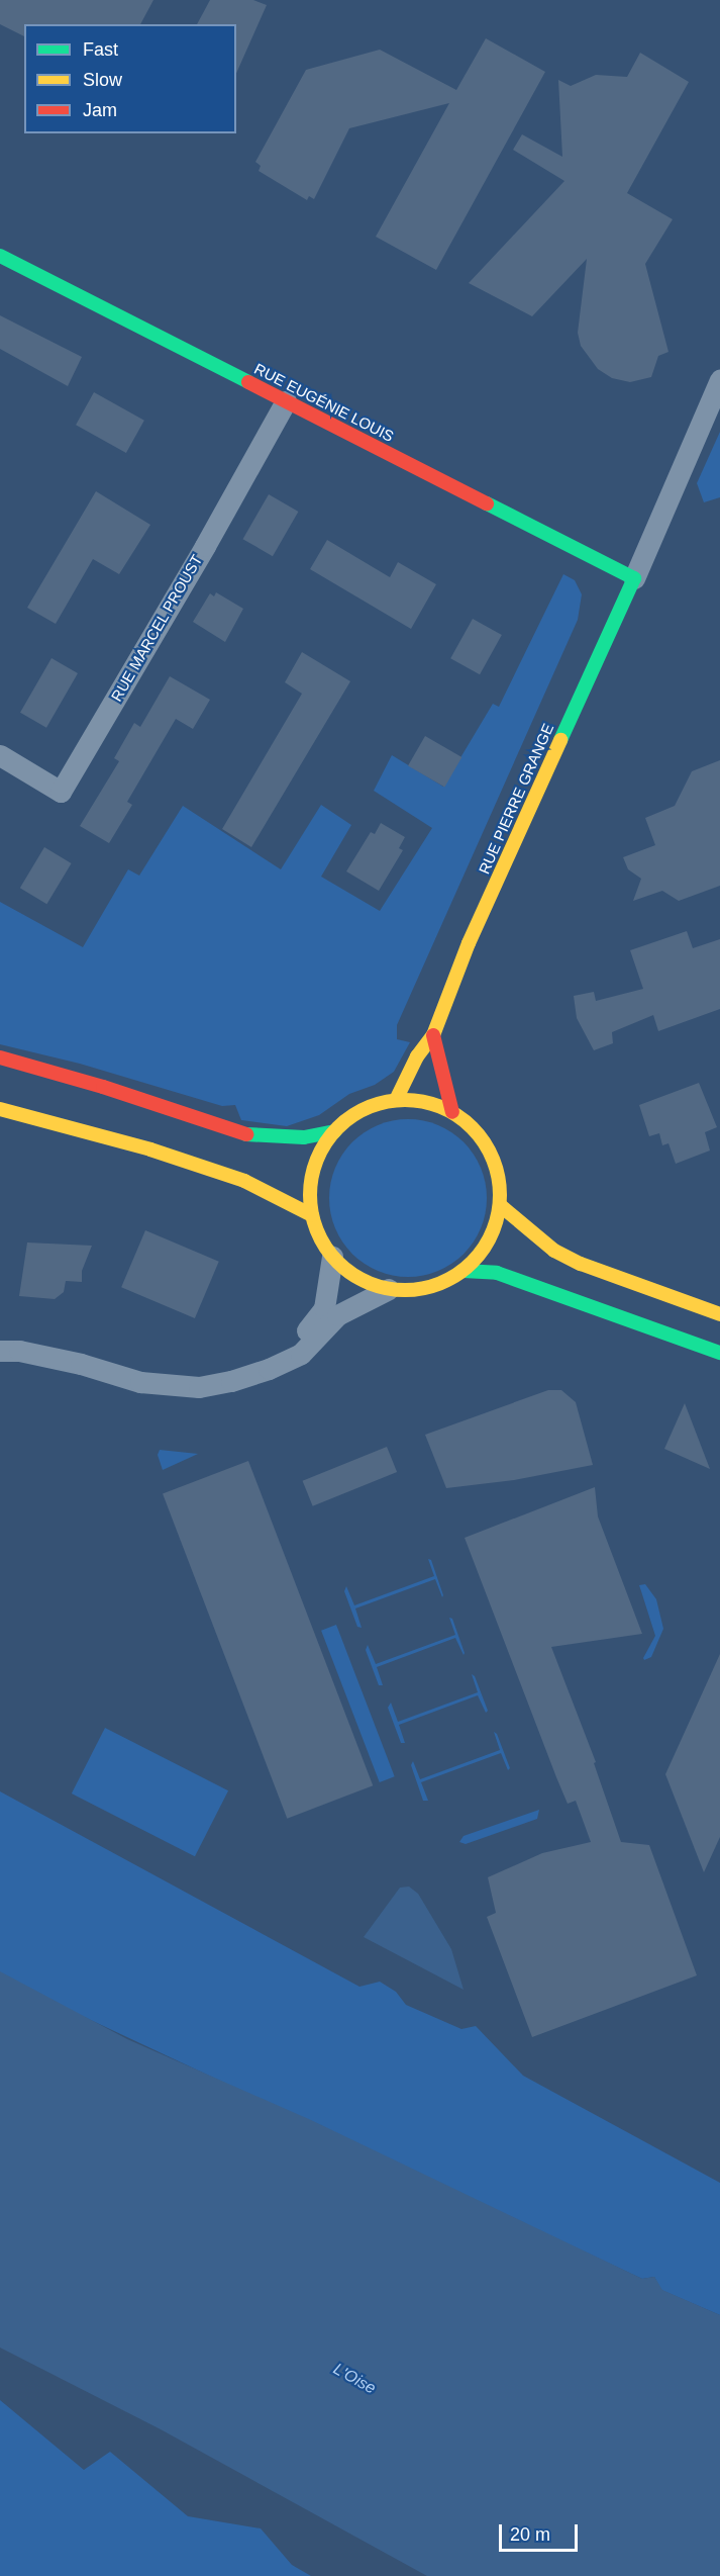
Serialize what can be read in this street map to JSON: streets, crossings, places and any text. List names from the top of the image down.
{
  "streets": {
    "main road": ["RUE EUGÉNIE LOUIS", "RUE PIERRE GRANGE"],
    "street": ["RUE MARCEL PROUST"]
  },
  "crossings": [
    ["RUE EUGÉNIE LOUIS", "RUE MARCEL PROUST"],
    ["RUE EUGÉNIE LOUIS", "RUE PIERRE GRANGE"]
  ],
  "water": ["L'Oise"],
  "legend": ["Fast", "Slow", "Jam"],
  "scale_bar": "20 m"
}
